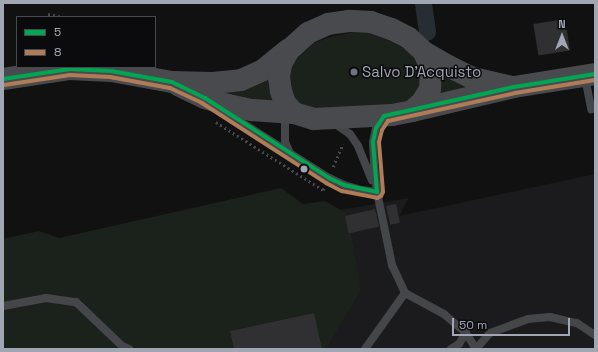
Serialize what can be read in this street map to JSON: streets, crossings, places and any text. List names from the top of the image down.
{
  "places": ["Salvo D'Acquisto"],
  "lines": ["transit line 5", "transit line 8"],
  "legend": ["5", "8"],
  "scale_bar": "50 m",
  "north": "top"
}
